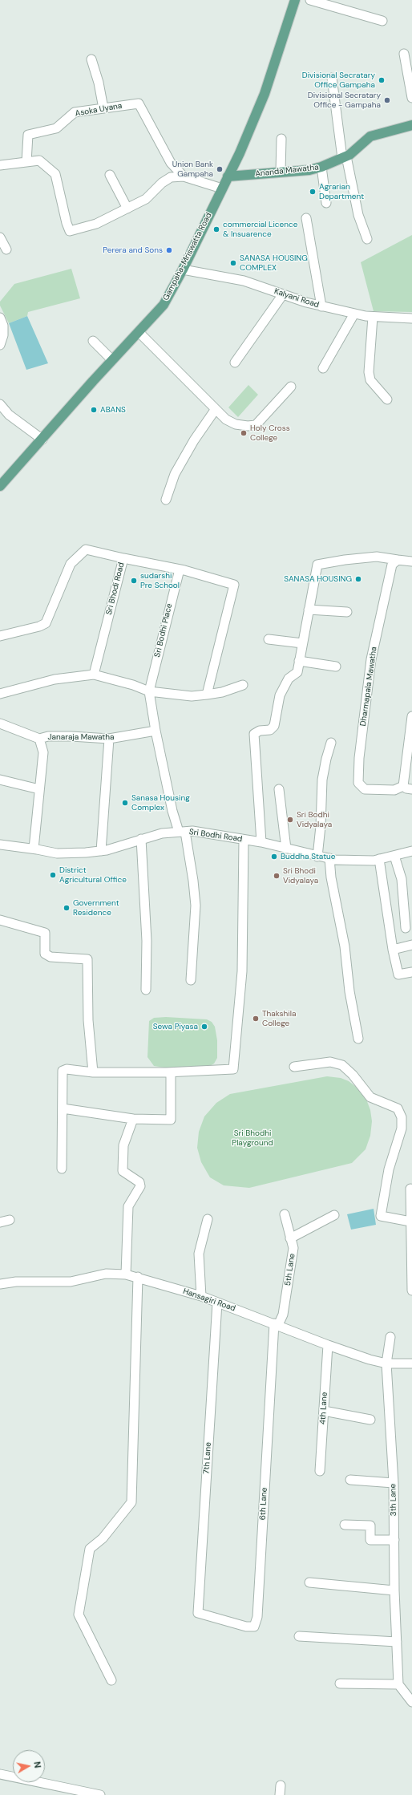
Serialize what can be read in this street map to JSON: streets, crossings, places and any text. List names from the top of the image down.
{
  "streets": {
    "main road": ["Ananda Mawatha", "Gampaha-Mriswatta Road"],
    "street": [
      "Asoka Uyana",
      "Kalyani Road",
      "Sri Bhodi Road",
      "Sri Bodhi Place",
      "Dharmapala Mawatha",
      "Janaraja Mawatha",
      "Sri Bodhi Road",
      "5th Lane",
      "Hansagiri Road",
      "4th Lane",
      "7th Lane",
      "3th Lane",
      "6th Lane"
    ]
  },
  "crossings": [
    ["Ananda Mawatha", "Gampaha-Mriswatta Road"],
    ["Gampaha-Mriswatta Road", "Kalyani Road"],
    ["5th Lane", "Hansagiri Road"],
    ["5th Lane", "6th Lane"],
    ["Hansagiri Road", "4th Lane"],
    ["Hansagiri Road", "7th Lane"],
    ["Hansagiri Road", "3th Lane"],
    ["Hansagiri Road", "6th Lane"],
    ["7th Lane", "6th Lane"]
  ],
  "parks": ["Sri Bhodhi Playground"],
  "places": [
    "Divisional Secratary Office Gampaha",
    "Divisional Secratary Office - Gampaha",
    "Union Bank Gampaha",
    "Agrarian Department",
    "commercial Licence & Insuarence",
    "Perera and Sons",
    "SANASA HOUSING COMPLEX",
    "ABANS",
    "Holy Cross College",
    "SANASA HOUSING",
    "sudarshi Pre School",
    "Sanasa Housing Complex",
    "Sri Bodhi Vidyalaya",
    "Buddha Statue",
    "District Agricultural Office",
    "Sri Bhodi Vidyalaya",
    "Government Residence",
    "Thakshila College",
    "Sewa Piyasa"
  ],
  "north": "right"
}
